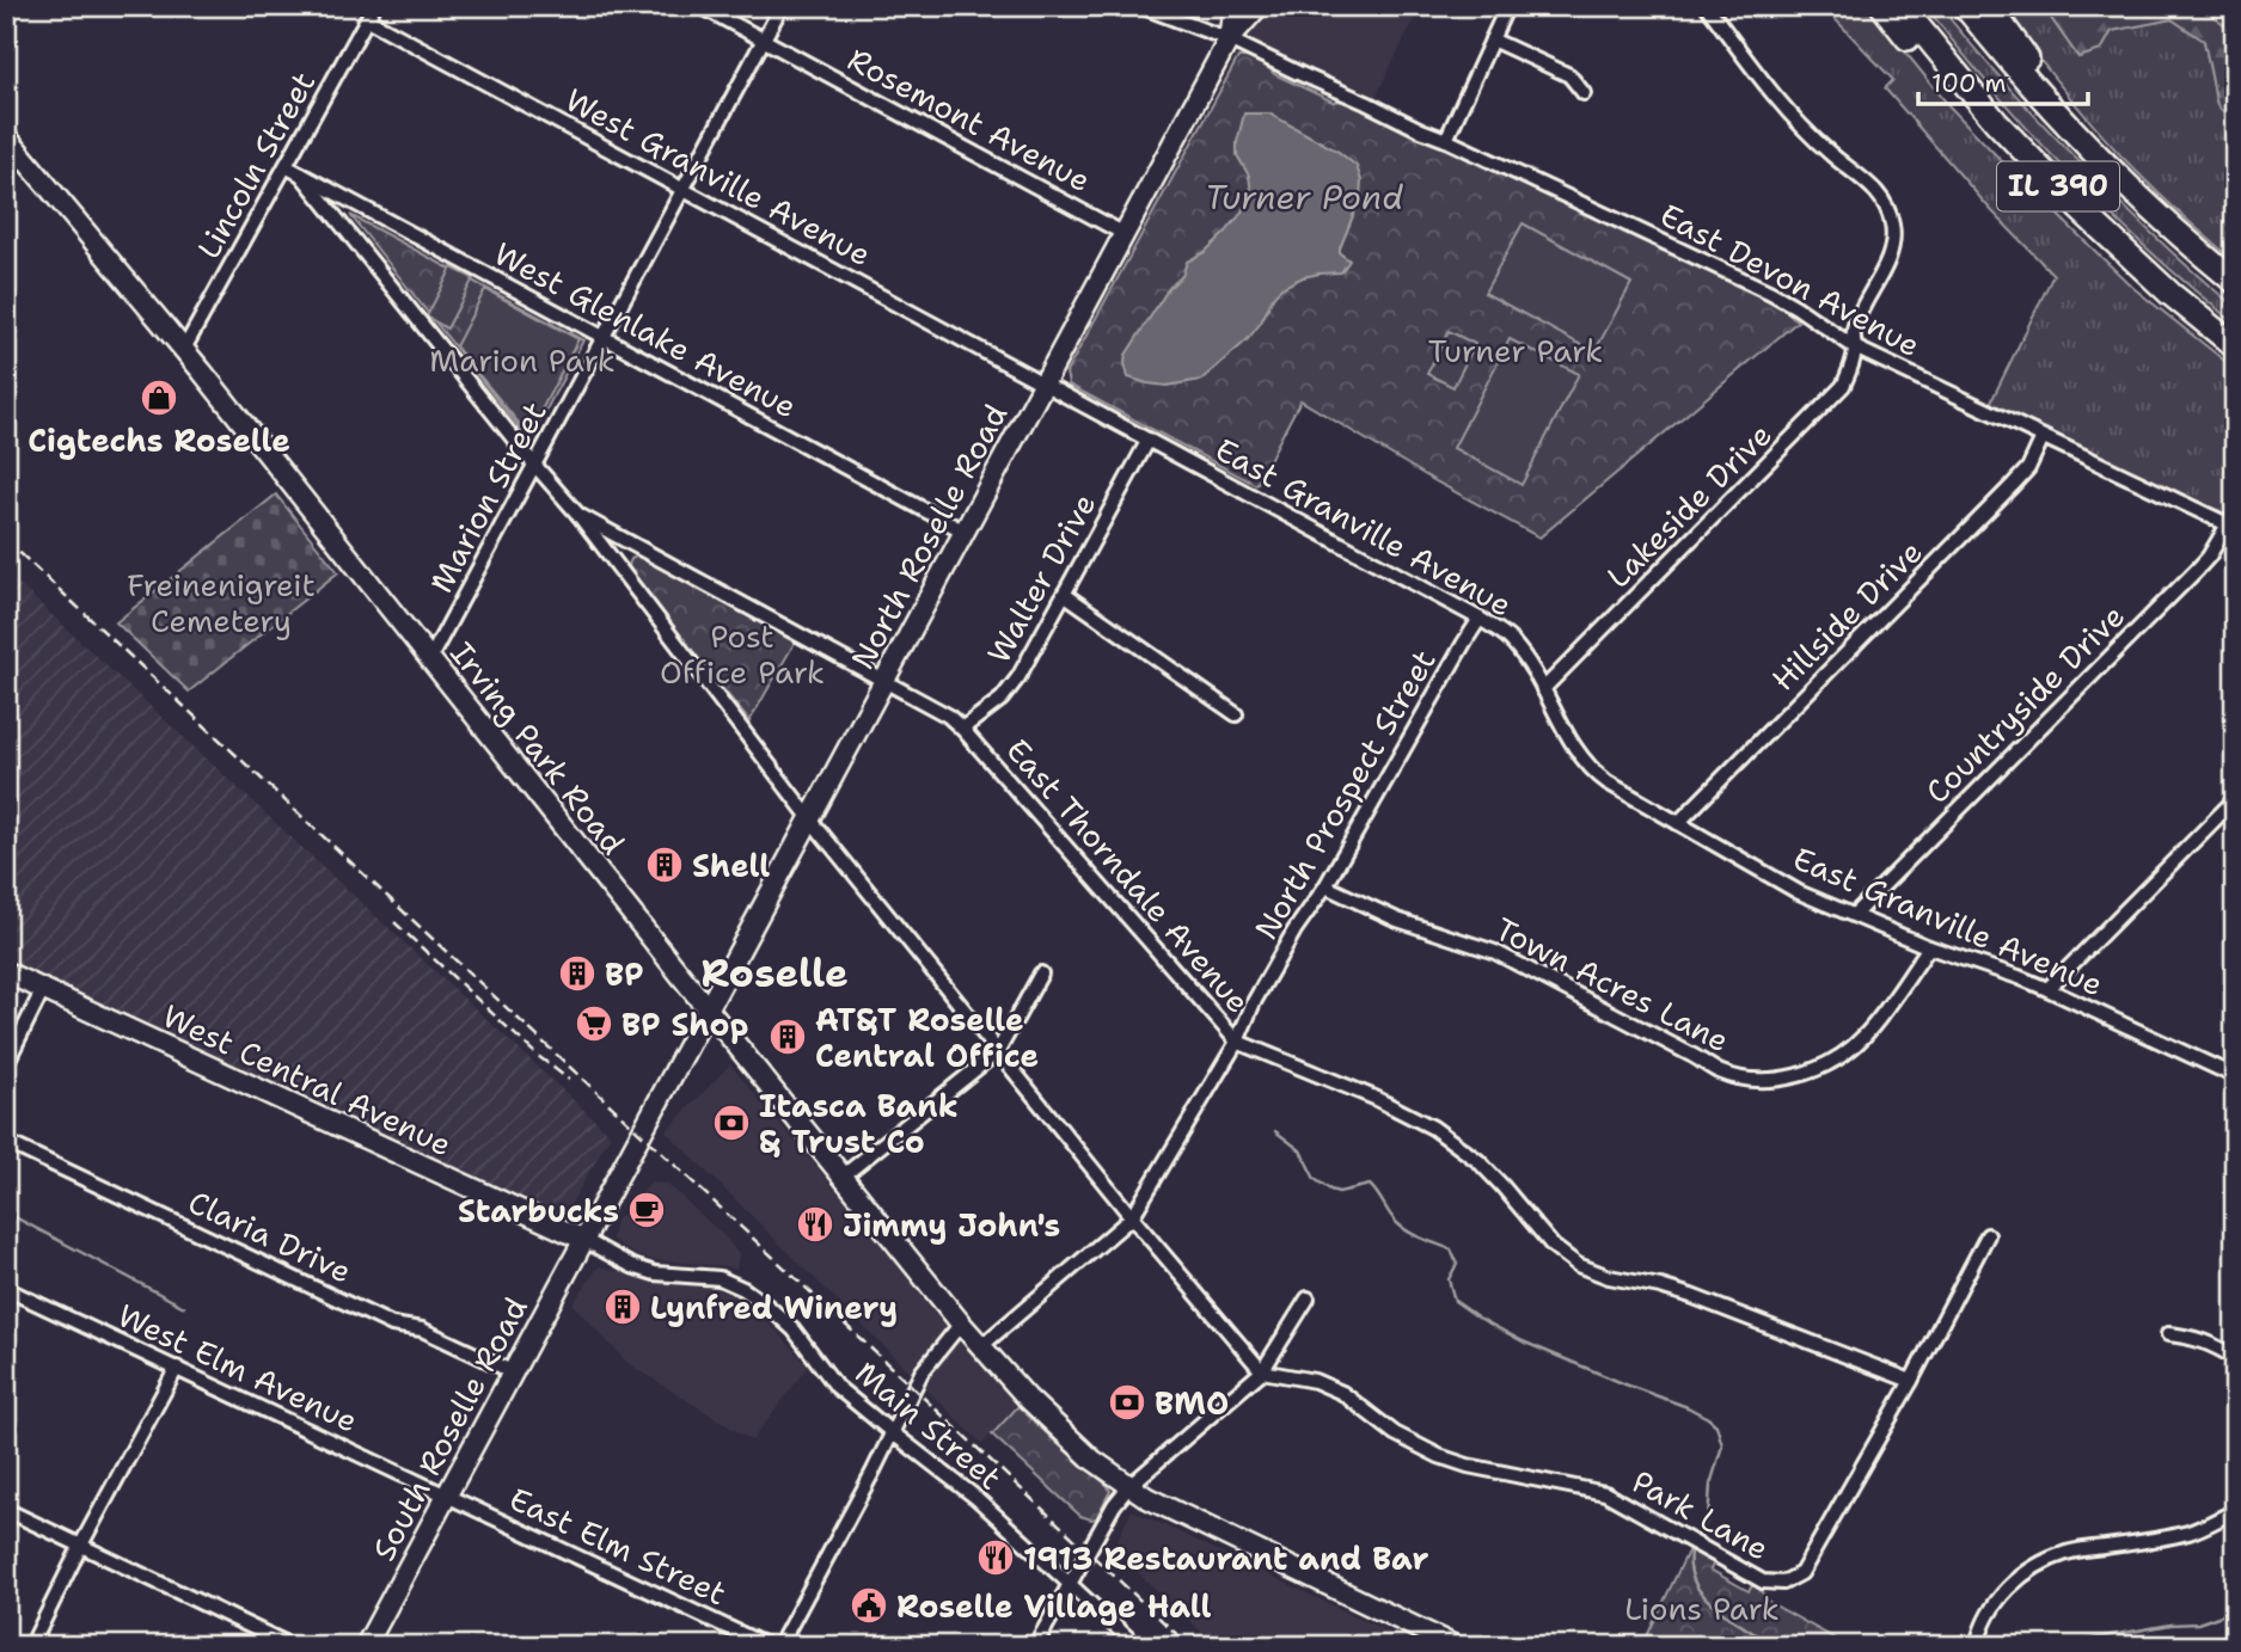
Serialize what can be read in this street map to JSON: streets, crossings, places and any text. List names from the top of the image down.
{
  "streets": {
    "highway": ["IL 390"],
    "main road": [
      "North Roselle Road",
      "Irving Park Road",
      "West Central Avenue",
      "South Roselle Road"
    ],
    "street": [
      "Rosemont Avenue",
      "Lincoln Street",
      "West Granville Avenue",
      "East Devon Avenue",
      "West Glenlake Avenue",
      "Marion Street",
      "Lakeside Drive",
      "East Granville Avenue",
      "Walter Drive",
      "Hillside Drive",
      "Countryside Drive",
      "North Prospect Street",
      "East Thorndale Avenue",
      "Town Acres Lane",
      "Claria Drive",
      "West Elm Avenue",
      "Main Street",
      "Park Lane",
      "East Elm Street"
    ]
  },
  "crossings": [
    ["Rosemont Avenue", "Marion Street"],
    ["Rosemont Avenue", "North Roselle Road"],
    ["Lincoln Street", "West Granville Avenue"],
    ["Lincoln Street", "West Glenlake Avenue"],
    ["Lincoln Street", "Irving Park Road"],
    ["West Granville Avenue", "Marion Street"],
    ["West Granville Avenue", "East Granville Avenue"],
    ["West Granville Avenue", "North Roselle Road"],
    ["East Devon Avenue", "Lakeside Drive"],
    ["East Devon Avenue", "North Roselle Road"],
    ["East Devon Avenue", "Hillside Drive"],
    ["East Devon Avenue", "Countryside Drive"],
    ["West Glenlake Avenue", "Marion Street"],
    ["West Glenlake Avenue", "North Roselle Road"],
    ["Marion Street", "Irving Park Road"],
    ["Lakeside Drive", "East Granville Avenue"],
    ["East Granville Avenue", "North Roselle Road"],
    ["East Granville Avenue", "Walter Drive"],
    ["East Granville Avenue", "Hillside Drive"],
    ["East Granville Avenue", "Countryside Drive"],
    ["East Granville Avenue", "North Prospect Street"],
    ["East Granville Avenue", "Town Acres Lane"],
    ["North Roselle Road", "Irving Park Road"],
    ["North Roselle Road", "East Thorndale Avenue"],
    ["North Roselle Road", "West Central Avenue"],
    ["North Roselle Road", "Main Street"],
    ["North Roselle Road", "South Roselle Road"],
    ["Walter Drive", "East Thorndale Avenue"],
    ["Irving Park Road", "North Prospect Street"],
    ["North Prospect Street", "East Thorndale Avenue"],
    ["North Prospect Street", "Town Acres Lane"],
    ["East Thorndale Avenue", "Park Lane"],
    ["West Central Avenue", "Main Street"],
    ["West Central Avenue", "South Roselle Road"],
    ["Claria Drive", "South Roselle Road"],
    ["West Elm Avenue", "South Roselle Road"],
    ["West Elm Avenue", "East Elm Street"],
    ["Main Street", "South Roselle Road"],
    ["South Roselle Road", "East Elm Street"]
  ],
  "districts": ["Roselle"],
  "water": ["Turner Pond"],
  "parks": [
    "Turner Park",
    "Marion Park",
    "Freinenigreit Cemetery",
    "Post Office Park",
    "Lions Park"
  ],
  "places": {
    "shop": ["Cigtechs Roselle"],
    "building": [
      "Shell",
      "BP",
      "AT&T Roselle Central Office",
      "Lynfred Winery"
    ],
    "supermarket": ["BP Shop"],
    "bank": ["Itasca Bank & Trust Co", "BMO"],
    "cafe": ["Starbucks"],
    "restaurant": ["Jimmy John's", "1913 Restaurant and Bar"],
    "public building": ["Roselle Village Hall"]
  },
  "scale_bar": "100 m"
}
